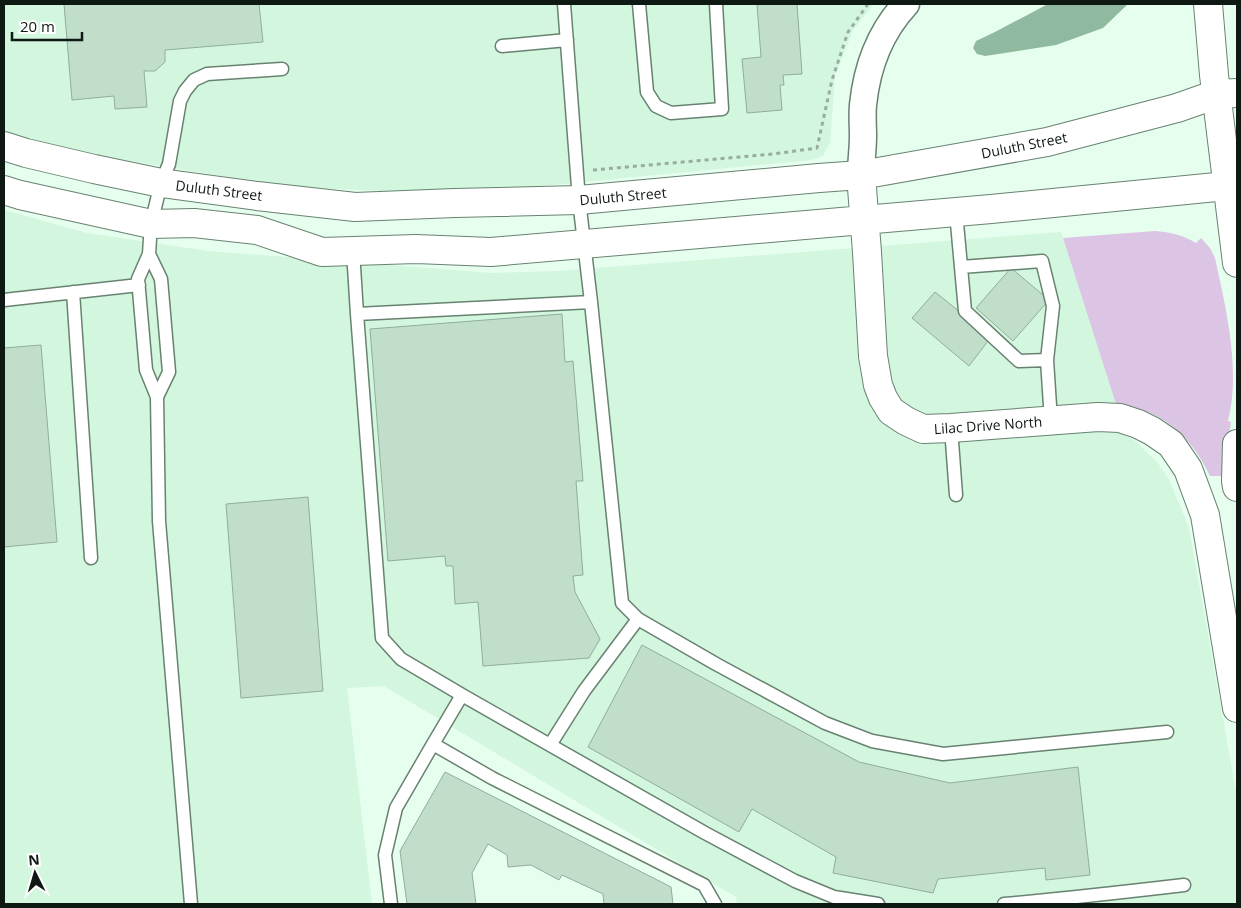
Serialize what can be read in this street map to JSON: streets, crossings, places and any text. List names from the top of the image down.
{
  "streets": {
    "main road": ["Duluth Street", "Lilac Drive North"]
  },
  "crossings": [
    ["Duluth Street", "Lilac Drive North"]
  ],
  "scale_bar": "20 m",
  "north": "top"
}
